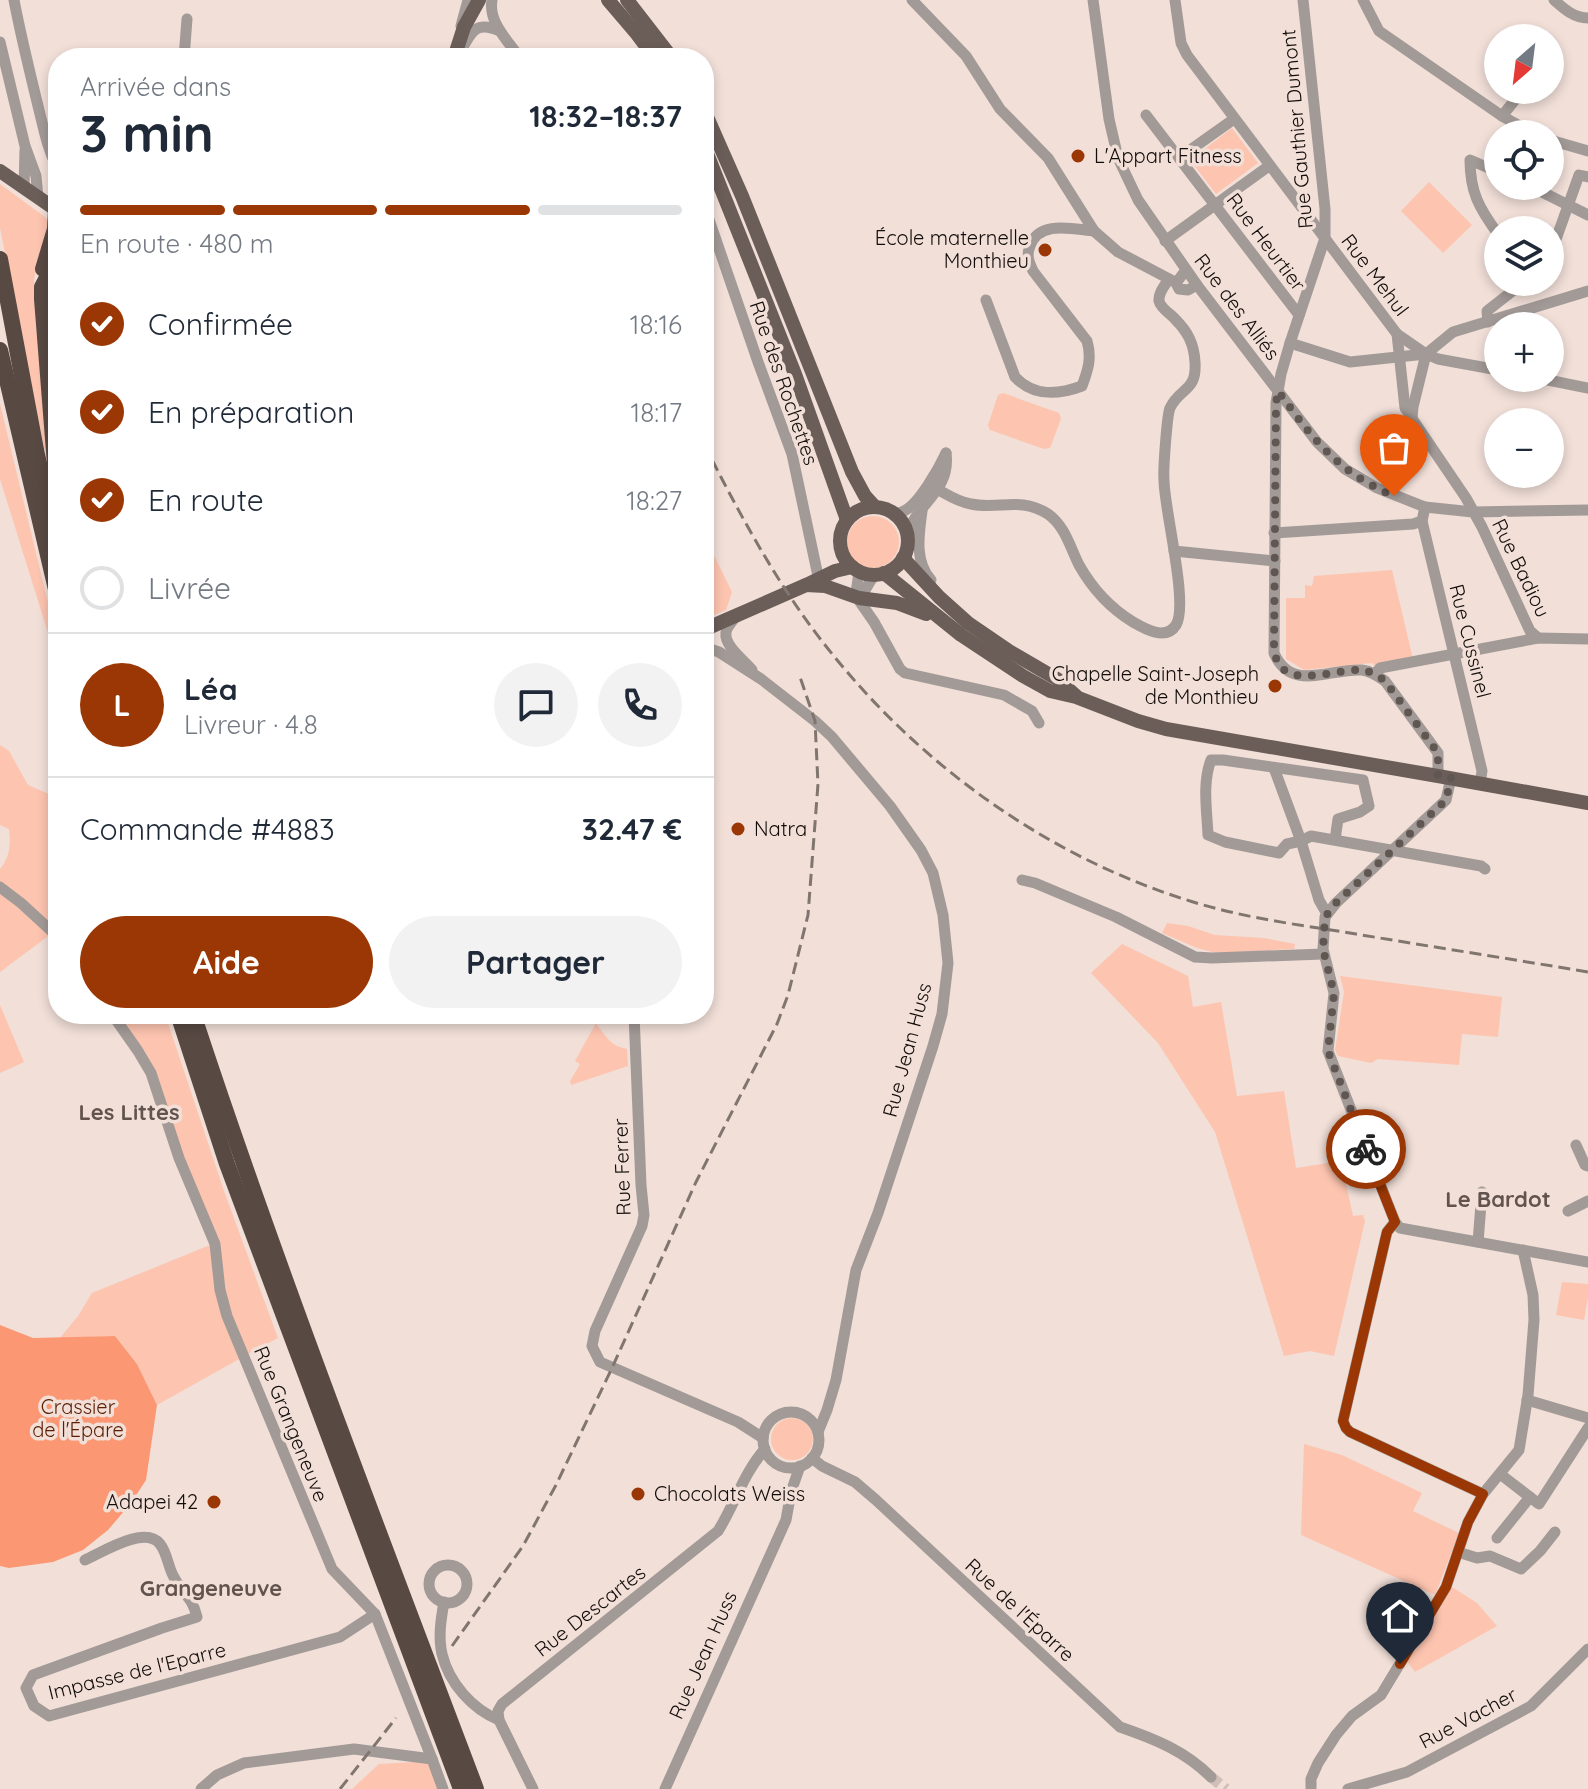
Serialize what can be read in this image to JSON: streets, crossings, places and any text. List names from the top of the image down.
{
  "streets": {
    "street": [
      "Rue Gauthier Dumont",
      "Rue Heurtier",
      "Rue Mehul",
      "Rue des Alliés",
      "Rue des Rochettes",
      "Rue Badiou",
      "Rue Cussinel",
      "Rue Jean Huss",
      "Rue Ferrer",
      "Rue Grangeneuve",
      "Rue de l'Éparre",
      "Rue Descartes",
      "Impasse de l'Eparre",
      "Rue Vacher"
    ]
  },
  "crossings": [
    ["Rue Gauthier Dumont", "Rue Heurtier"],
    ["Rue Gauthier Dumont", "Rue Mehul"],
    ["Rue Gauthier Dumont", "Rue des Alliés"],
    ["Rue Mehul", "Rue Badiou"],
    ["Rue des Alliés", "Rue Badiou"],
    ["Rue des Alliés", "Rue Cussinel"],
    ["Rue Jean Huss", "Rue de l'Éparre"],
    ["Rue Jean Huss", "Rue Descartes"],
    ["Rue Grangeneuve", "Impasse de l'Eparre"],
    ["Rue de l'Éparre", "Rue Descartes"]
  ],
  "districts": ["Les Littes", "Le Bardot", "Grangeneuve"],
  "parks": ["Crassier de l'Épare"],
  "places": [
    "L'Appart Fitness",
    "École maternelle Monthieu",
    "Chapelle Saint-Joseph de Monthieu",
    "Natra",
    "Chocolats Weiss",
    "Adapei 42"
  ],
  "north": "bottom left",
  "page": {
    "map_buttons": ["+", "−"],
    "heading": ["3 min", "Arrivée dans", "18:32–18:37"],
    "panel": [
      "Léa",
      "Livreur · 4.8",
      "Commande #4883",
      "32.47 €"
    ],
    "bar": "En route · 480 m",
    "list": [
      ["Confirmée", "18:16"],
      ["En préparation", "18:17"],
      ["En route", "18:27"],
      "Livrée"
    ],
    "round": "L",
    "buttons": ["Aide", "Partager"]
  }
}
